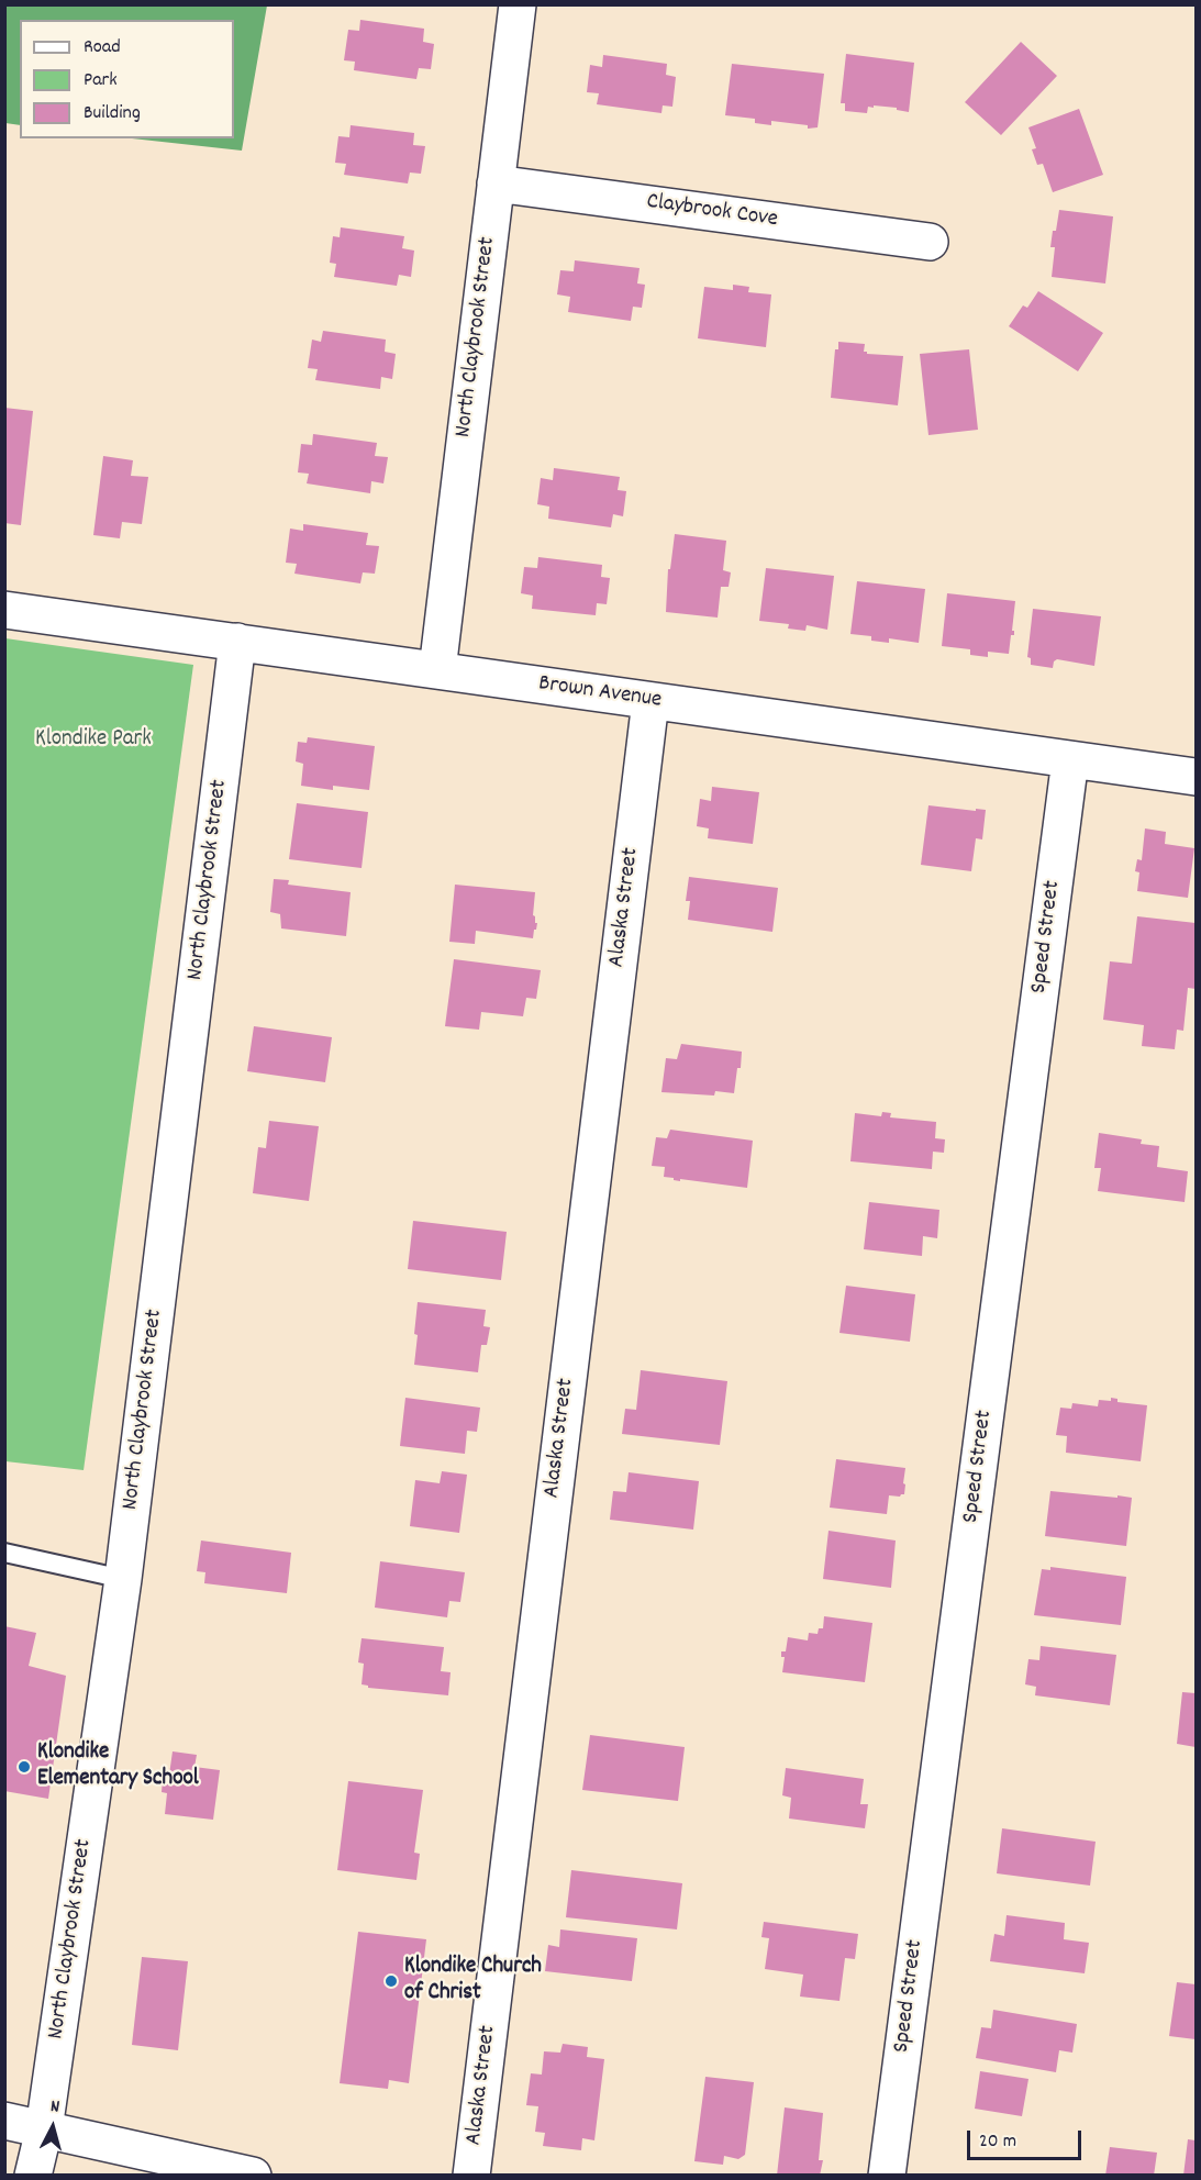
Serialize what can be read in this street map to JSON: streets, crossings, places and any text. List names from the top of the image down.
{
  "streets": {
    "street": [
      "Claybrook Cove",
      "North Claybrook Street",
      "Brown Avenue",
      "Alaska Street",
      "Speed Street"
    ]
  },
  "crossings": [
    ["Claybrook Cove", "North Claybrook Street"],
    ["North Claybrook Street", "Brown Avenue"],
    ["Brown Avenue", "Alaska Street"],
    ["Brown Avenue", "Speed Street"]
  ],
  "parks": ["Klondike Park"],
  "places": ["Klondike Elementary School", "Klondike Church of Christ"],
  "legend": ["Road", "Park", "Building"],
  "scale_bar": "20 m",
  "north": "top"
}
